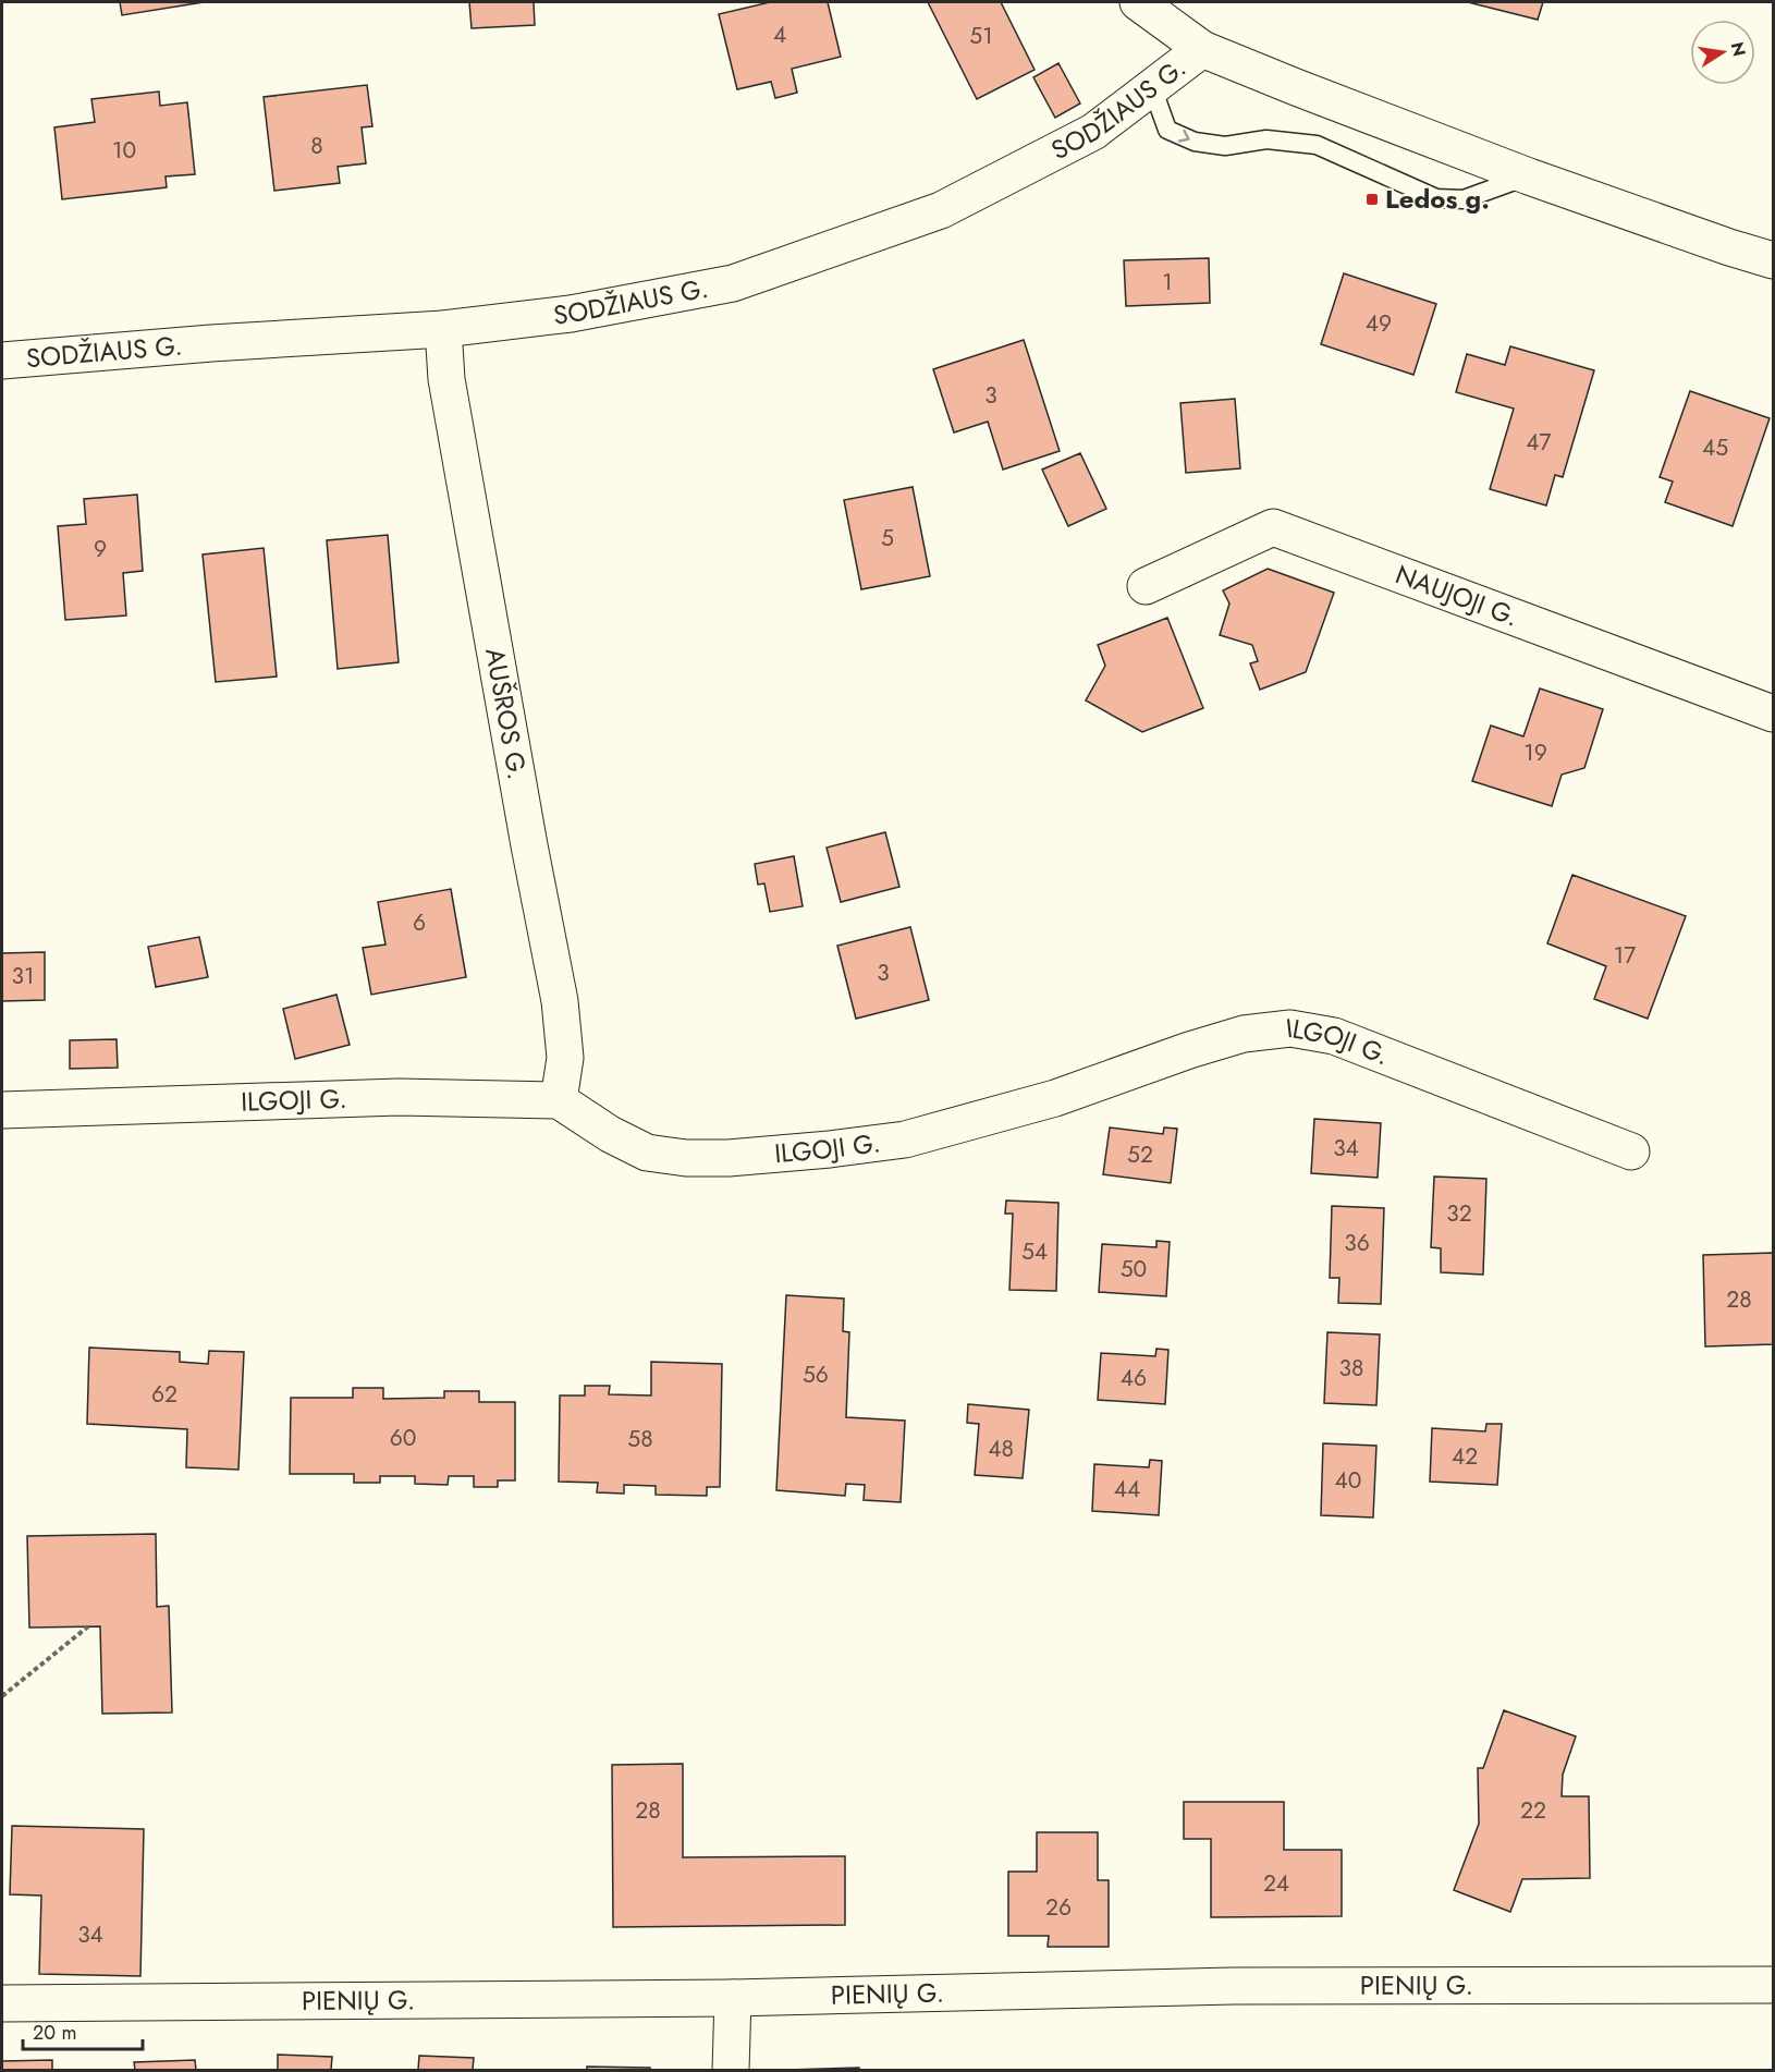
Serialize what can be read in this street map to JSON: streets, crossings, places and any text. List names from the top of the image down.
{
  "streets": {
    "street": [
      "SODŽIAUS G.",
      "NAUJOJI G.",
      "AUŠROS G.",
      "ILGOJI G.",
      "PIENIŲ G."
    ]
  },
  "crossings": [
    ["SODŽIAUS G.", "AUŠROS G."],
    ["AUŠROS G.", "ILGOJI G."]
  ],
  "places": {
    "transit": ["Ledos g."]
  },
  "house_numbers": [
    "4",
    "51",
    "8",
    "10",
    "1",
    "49",
    "3",
    "47",
    "45",
    "5",
    "9",
    "19",
    "6",
    "17",
    "3",
    "31",
    "34",
    "52",
    "32",
    "36",
    "54",
    "50",
    "28",
    "38",
    "56",
    "46",
    "62",
    "60",
    "58",
    "48",
    "42",
    "40",
    "44",
    "28",
    "22",
    "24",
    "26",
    "34"
  ],
  "scale_bar": "20 m",
  "north": "right"
}
